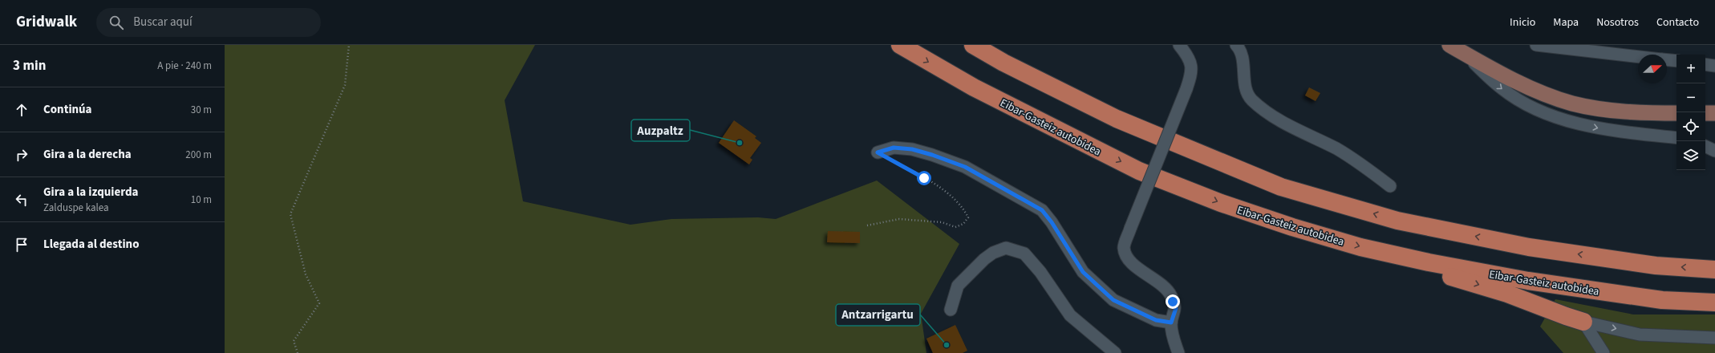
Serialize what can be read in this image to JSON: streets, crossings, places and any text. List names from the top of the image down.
{
  "streets": {
    "highway": ["Eibar-Gasteiz autobidea"]
  },
  "places": ["Auzpaltz", "Antzarrigartu"],
  "north": "right",
  "page": {
    "header": "Gridwalk",
    "search": "Buscar aquí",
    "nav": [
      "Inicio",
      "Mapa",
      "Nosotros",
      "Contacto"
    ],
    "heading": ["3 min", "A pie · 240 m"],
    "map_buttons": ["+", "−"],
    "list": [
      ["Continúa", "30 m"],
      ["Gira a la derecha", "200 m"],
      ["Gira a la izquierda", "Zalduspe kalea", "10 m"],
      "Llegada al destino"
    ]
  }
}
